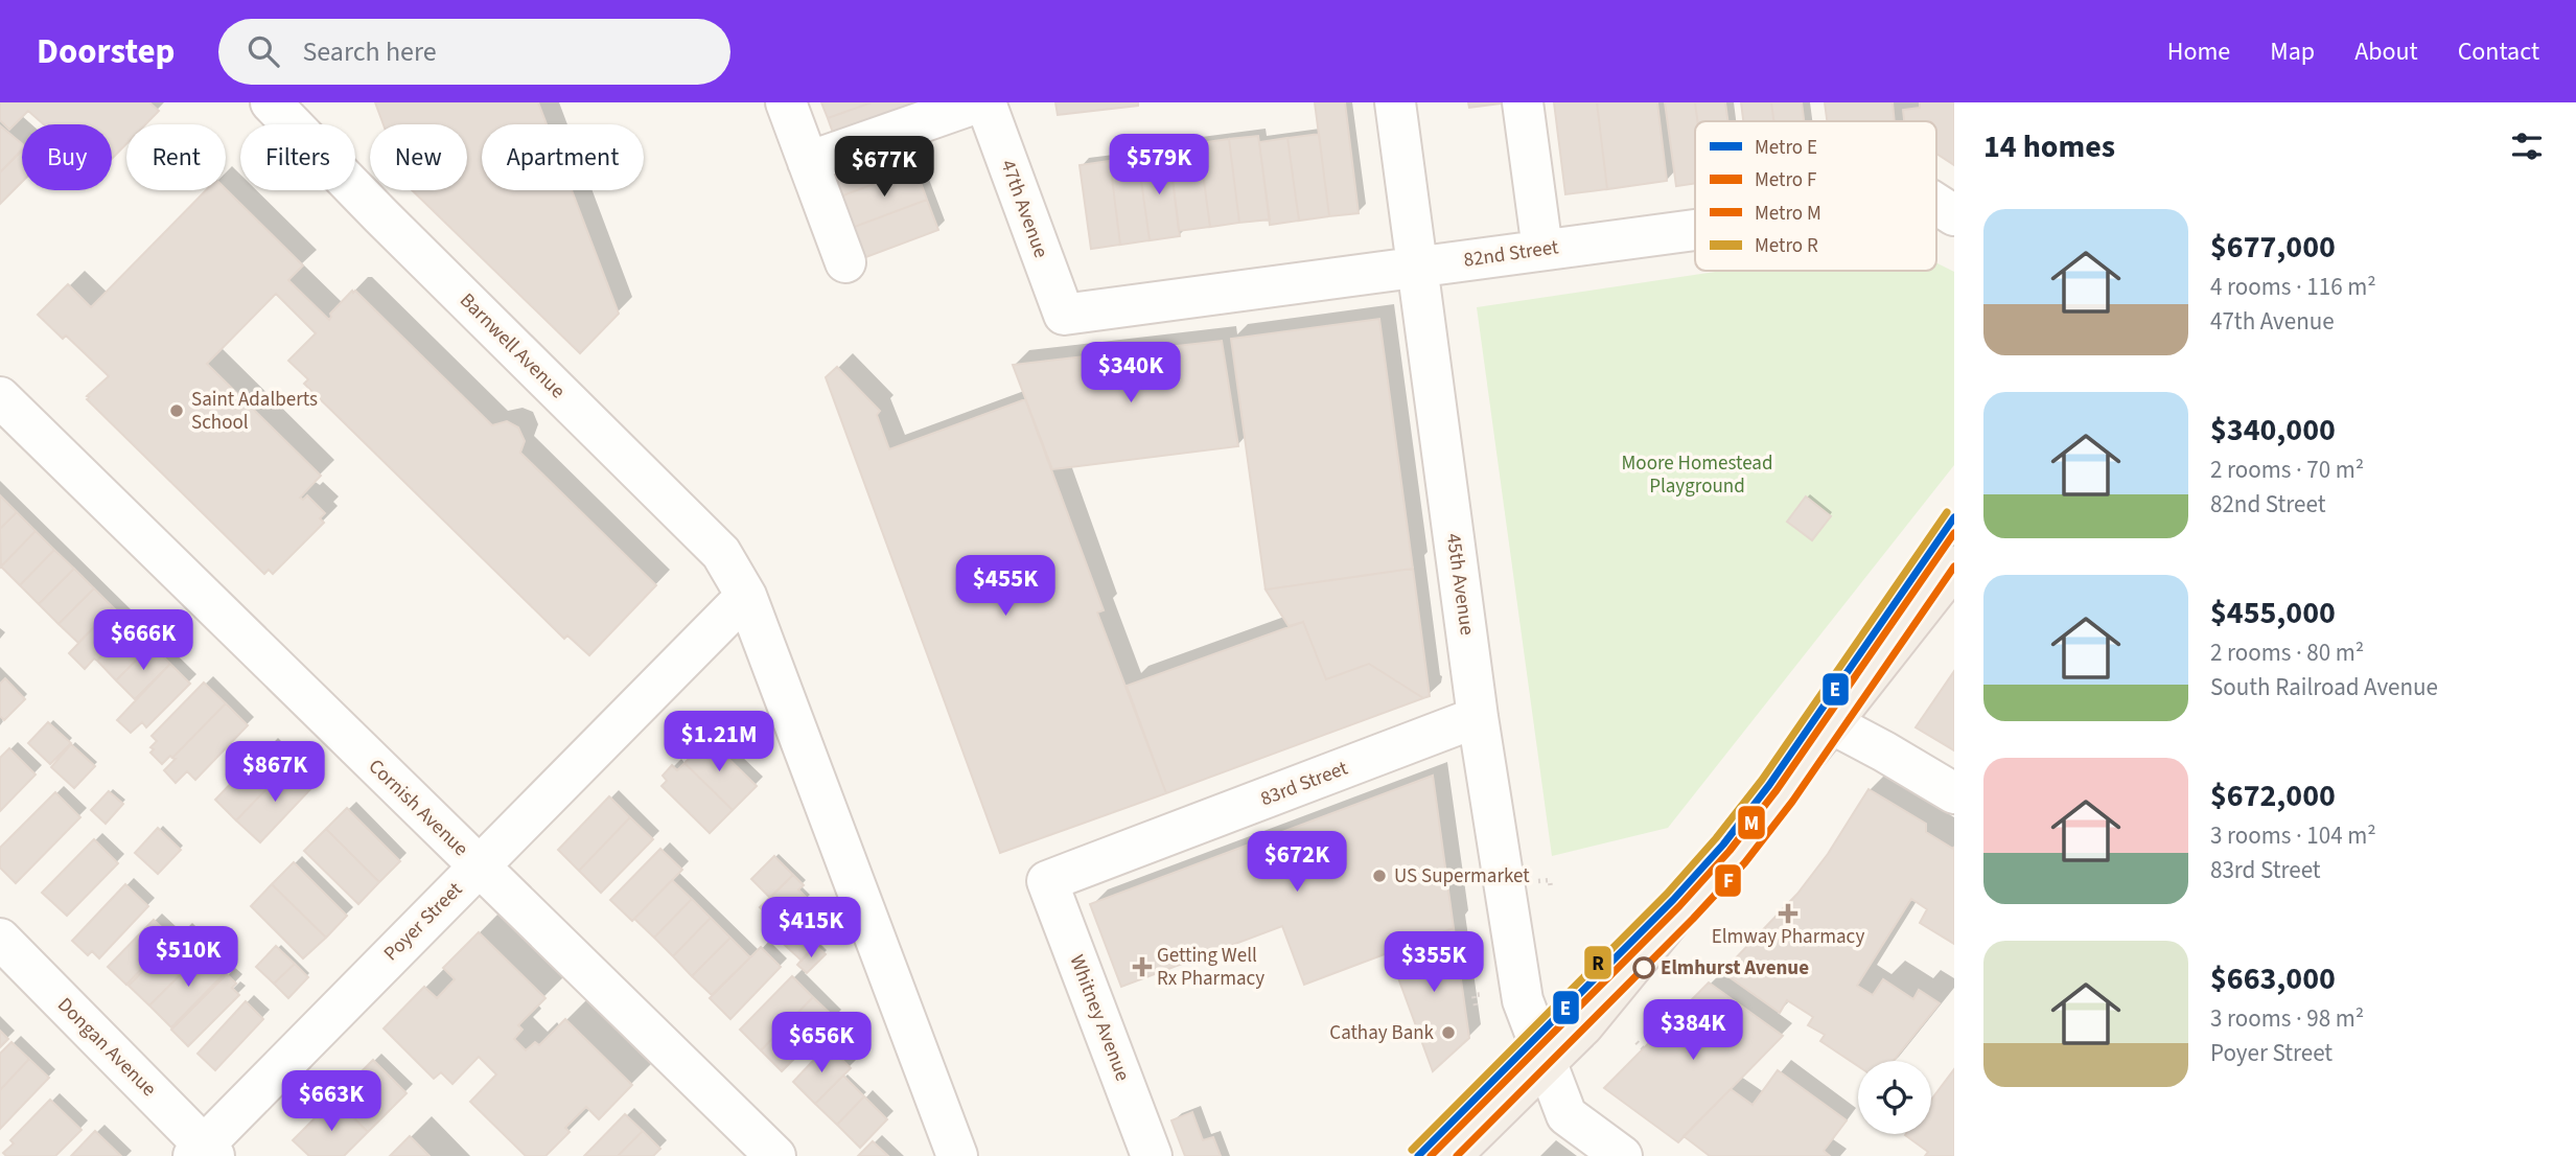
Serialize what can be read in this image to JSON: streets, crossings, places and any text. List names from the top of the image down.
{
  "streets": {
    "street": [
      "47th Avenue",
      "82nd Street",
      "Barnwell Avenue",
      "45th Avenue",
      "83rd Street",
      "Cornish Avenue",
      "Poyer Street",
      "Whitney Avenue",
      "Dongan Avenue"
    ]
  },
  "crossings": [
    ["47th Avenue", "82nd Street"],
    ["82nd Street", "45th Avenue"],
    ["Barnwell Avenue", "Poyer Street"],
    ["45th Avenue", "83rd Street"],
    ["83rd Street", "Whitney Avenue"],
    ["Cornish Avenue", "Poyer Street"],
    ["Poyer Street", "Dongan Avenue"]
  ],
  "parks": ["Moore Homestead Playground"],
  "places": {
    "other": [
      "Saint Adalberts School",
      "US Supermarket",
      "Elmhurst Avenue",
      "Cathay Bank"
    ],
    "health": ["Elmway Pharmacy", "Getting Well Rx Pharmacy"]
  },
  "lines": [
    "metro line R",
    "metro line E",
    "metro line M",
    "metro line F"
  ],
  "legend": [
    "Metro E",
    "Metro F",
    "Metro M",
    "Metro R"
  ],
  "page": {
    "header": "Doorstep",
    "search": "Search here",
    "nav": [
      "Home",
      "Map",
      "About",
      "Contact"
    ],
    "heading": "14 homes",
    "chip": [
      "Buy",
      "Rent",
      "Filters",
      "New",
      "Apartment"
    ],
    "price": [
      "$579K",
      "$677K",
      "$340K",
      "$455K",
      "$666K",
      "$1.21M",
      "$867K",
      "$672K",
      "$415K",
      "$510K",
      "$355K",
      "$384K",
      "$656K",
      "$663K"
    ],
    "list": [
      {
        "name": "$677,000",
        "note": "4 rooms · 116 m² · 47th Avenue"
      },
      {
        "name": "$340,000",
        "note": "2 rooms · 70 m² · 82nd Street"
      },
      {
        "name": "$455,000",
        "note": "2 rooms · 80 m² · South Railroad Avenue"
      },
      {
        "name": "$672,000",
        "note": "3 rooms · 104 m² · 83rd Street"
      },
      {
        "name": "$663,000",
        "note": "3 rooms · 98 m² · Poyer Street"
      }
    ]
  }
}
